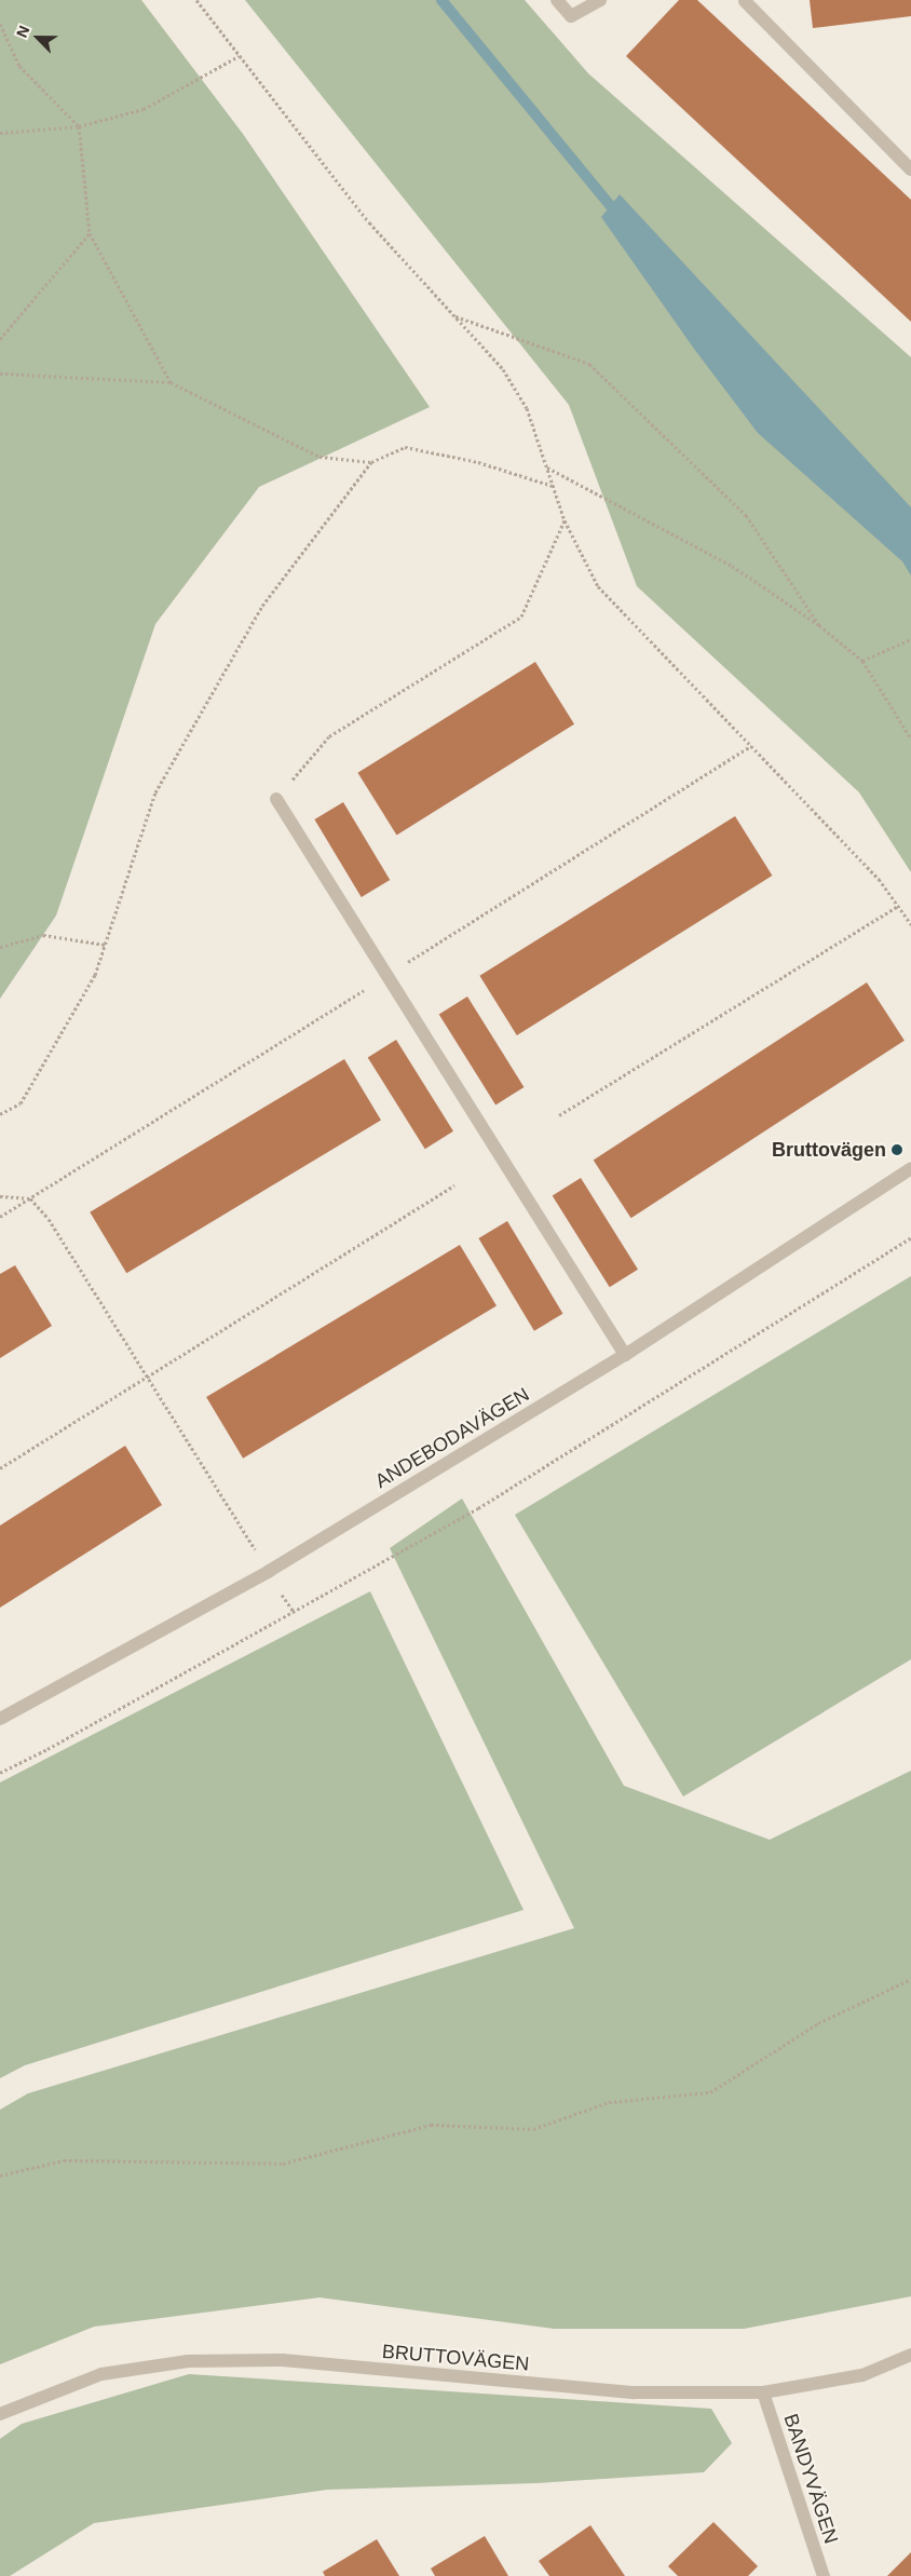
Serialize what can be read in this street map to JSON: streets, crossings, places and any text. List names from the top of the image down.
{
  "streets": {
    "street": ["ANDEBODAVÄGEN", "BRUTTOVÄGEN", "BANDYVÄGEN"]
  },
  "crossings": [
    ["BRUTTOVÄGEN", "BANDYVÄGEN"]
  ],
  "places": ["Bruttovägen"],
  "north": "top left"
}
